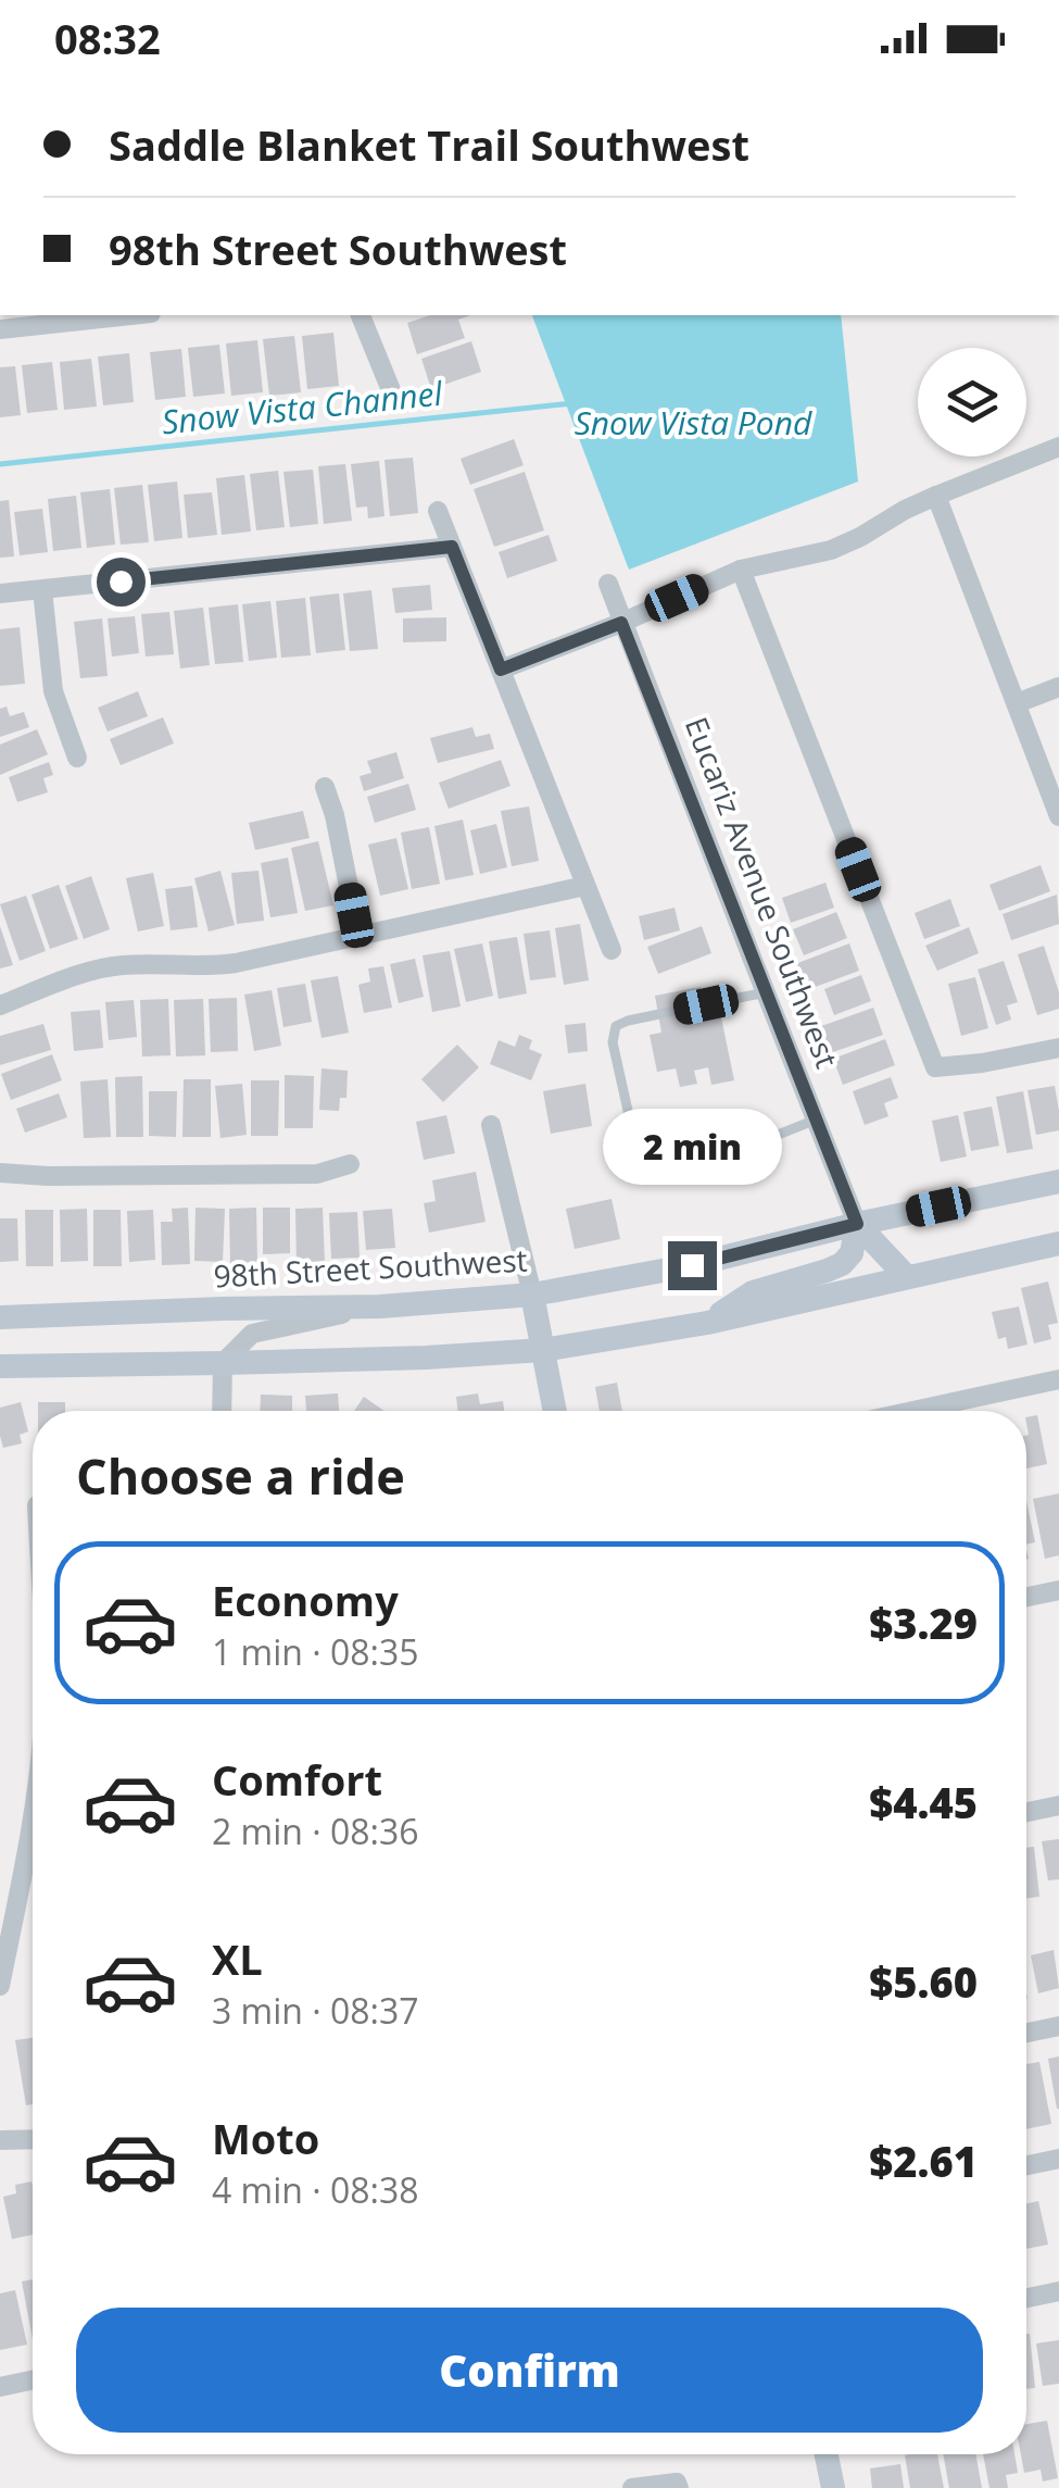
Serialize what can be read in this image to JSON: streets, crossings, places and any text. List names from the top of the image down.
{
  "streets": {
    "main road": ["98th Street Southwest"],
    "street": ["Eucariz Avenue Southwest"]
  },
  "crossings": [
    ["Eucariz Avenue Southwest", "98th Street Southwest"]
  ],
  "water": ["Snow Vista Channel", "Snow Vista Pond"],
  "page": {
    "status": "08:32",
    "banner": ["Saddle Blanket Trail Southwest", "98th Street Southwest"],
    "bubble": "2 min",
    "heading": "Choose a ride",
    "list": [
      {
        "name": "Economy",
        "note": "1 min · 08:35",
        "value": "$3.29"
      },
      {
        "name": "Comfort",
        "note": "2 min · 08:36",
        "value": "$4.45"
      },
      {
        "name": "XL",
        "note": "3 min · 08:37",
        "value": "$5.60"
      },
      {
        "name": "Moto",
        "note": "4 min · 08:38",
        "value": "$2.61"
      }
    ],
    "buttons": "Confirm"
  }
}
